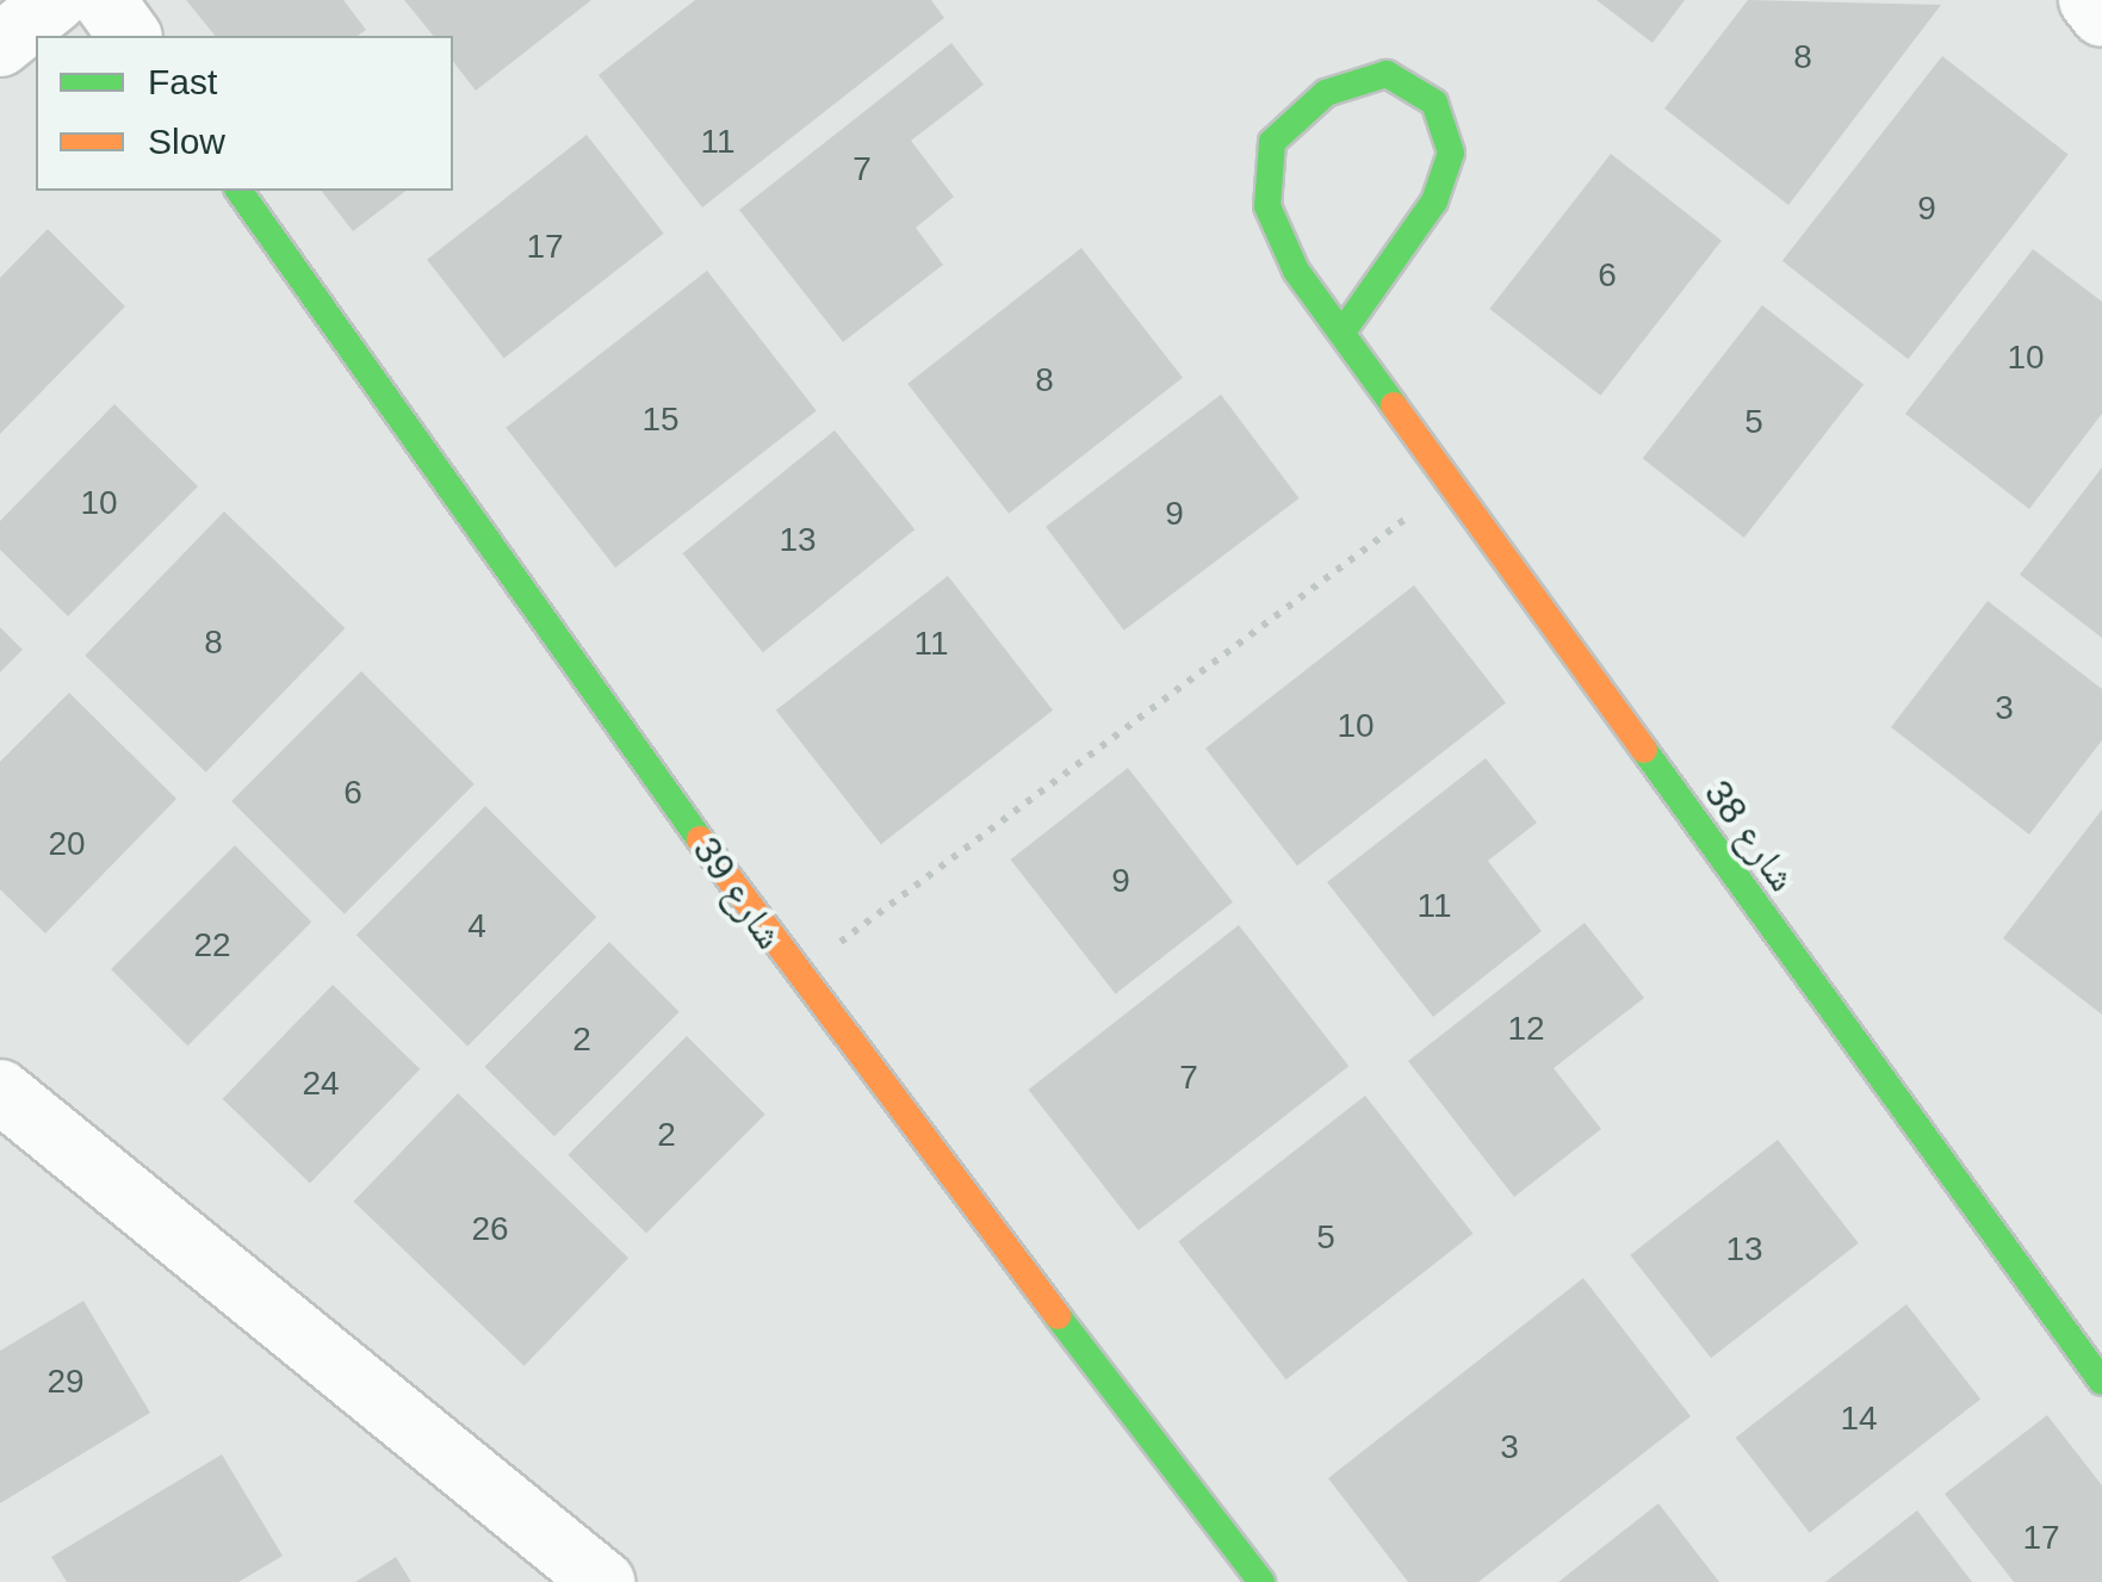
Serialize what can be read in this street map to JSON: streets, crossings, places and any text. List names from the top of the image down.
{
  "streets": {
    "street": ["شارع 38", "شارع 39"]
  },
  "house_numbers": [
    "8",
    "11",
    "7",
    "9",
    "17",
    "6",
    "10",
    "8",
    "15",
    "5",
    "10",
    "9",
    "13",
    "8",
    "11",
    "3",
    "10",
    "6",
    "20",
    "9",
    "11",
    "4",
    "22",
    "12",
    "2",
    "7",
    "24",
    "2",
    "26",
    "5",
    "13",
    "29",
    "14",
    "3",
    "17"
  ],
  "legend": ["Fast", "Slow"]
}
